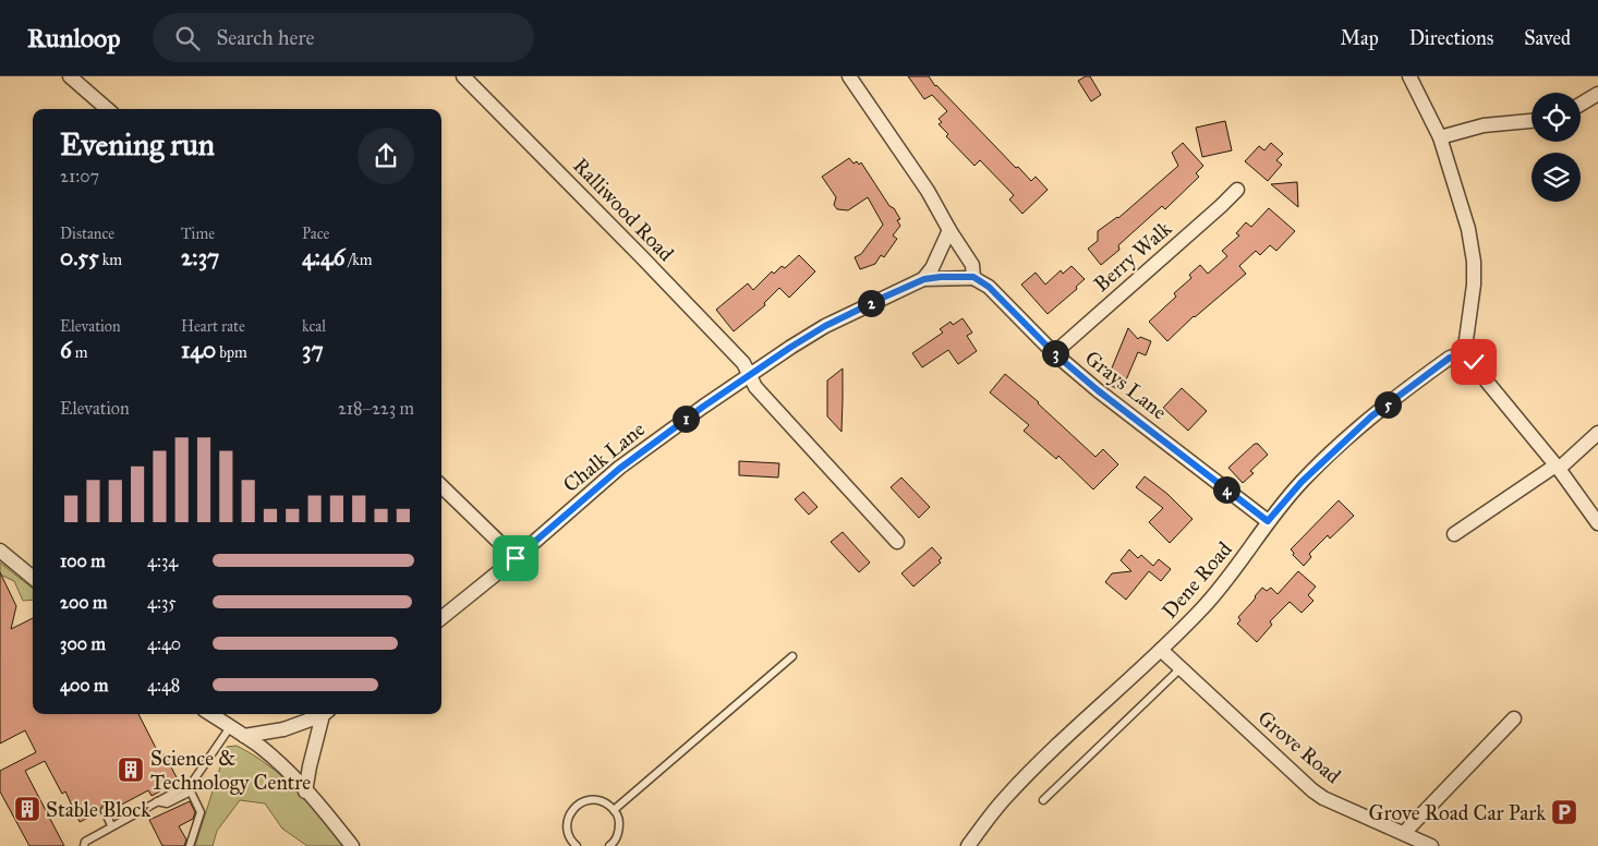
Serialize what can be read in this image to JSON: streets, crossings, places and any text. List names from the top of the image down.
{
  "streets": {
    "street": [
      "Ralliwood Road",
      "Berry Walk",
      "Grays Lane",
      "Chalk Lane",
      "Dene Road",
      "Grove Road"
    ]
  },
  "crossings": [
    ["Ralliwood Road", "Chalk Lane"],
    ["Berry Walk", "Grays Lane"],
    ["Grays Lane", "Chalk Lane"],
    ["Grays Lane", "Dene Road"],
    ["Dene Road", "Grove Road"]
  ],
  "places": {
    "building": ["Science & Technology Centre", "Stable Block"],
    "parking": ["Grove Road Car Park"]
  },
  "page": {
    "header": "Runloop",
    "search": "Search here",
    "nav": ["Map", "Directions", "Saved"],
    "heading": ["Evening run", "21:07"],
    "stats": [
      ["Distance", "0.55 km"],
      ["Time", "2:37"],
      ["Pace", "4:46 /km"],
      ["Elevation", "6 m"],
      ["Heart rate", "140 bpm"],
      ["kcal", "37"]
    ],
    "pins": [
      "2",
      "3",
      "5",
      "1",
      "4"
    ],
    "chart": ["Elevation", "218–223 m"],
    "list": [
      {
        "name": "100 m",
        "note": "4:34"
      },
      {
        "name": "200 m",
        "note": "4:35"
      },
      {
        "name": "300 m",
        "note": "4:40"
      },
      {
        "name": "400 m",
        "note": "4:48"
      }
    ]
  }
}
